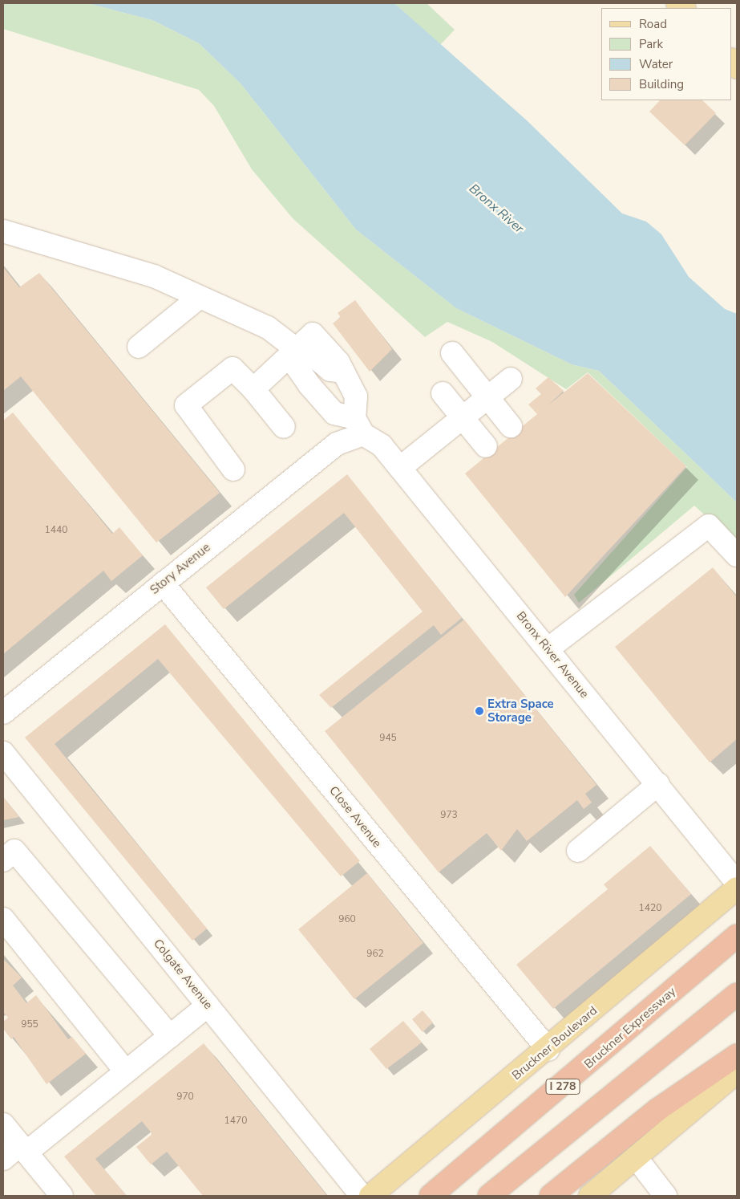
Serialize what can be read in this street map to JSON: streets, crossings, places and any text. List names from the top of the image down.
{
  "streets": {
    "highway": ["Bruckner Expressway", "I 278"],
    "main road": ["Bruckner Boulevard"],
    "street": [
      "Story Avenue",
      "Bronx River Avenue",
      "Close Avenue",
      "Colgate Avenue"
    ]
  },
  "crossings": [
    ["Story Avenue", "Bronx River Avenue"],
    ["Story Avenue", "Close Avenue"],
    ["Close Avenue", "Bruckner Boulevard"]
  ],
  "water": ["Bronx River"],
  "places": ["Extra Space Storage"],
  "house_numbers": [
    "1440",
    "945",
    "973",
    "1420",
    "960",
    "962",
    "955",
    "970",
    "1470"
  ],
  "legend": [
    "Road",
    "Park",
    "Water",
    "Building"
  ]
}
